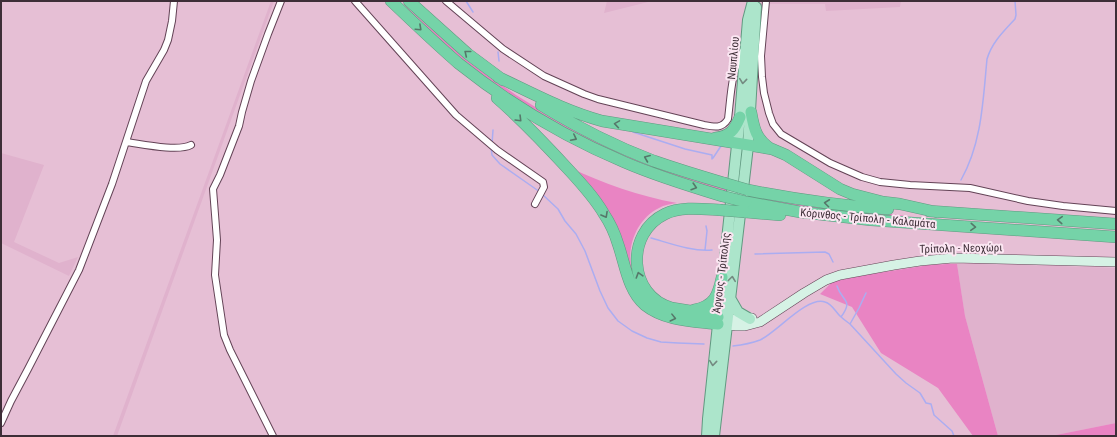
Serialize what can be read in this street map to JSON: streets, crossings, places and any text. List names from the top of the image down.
{
  "streets": {
    "highway": ["Κόρινθος - Τρίπολη - Καλαμάτα"],
    "main road": ["Ναυπλίου", "Τρίπολη - Νεοχώρι", "Άργους - Τρίπολης"]
  },
  "crossings": [
    ["Ναυπλίου", "Άργους - Τρίπολης"],
    ["Τρίπολη - Νεοχώρι", "Άργους - Τρίπολης"]
  ]
}
